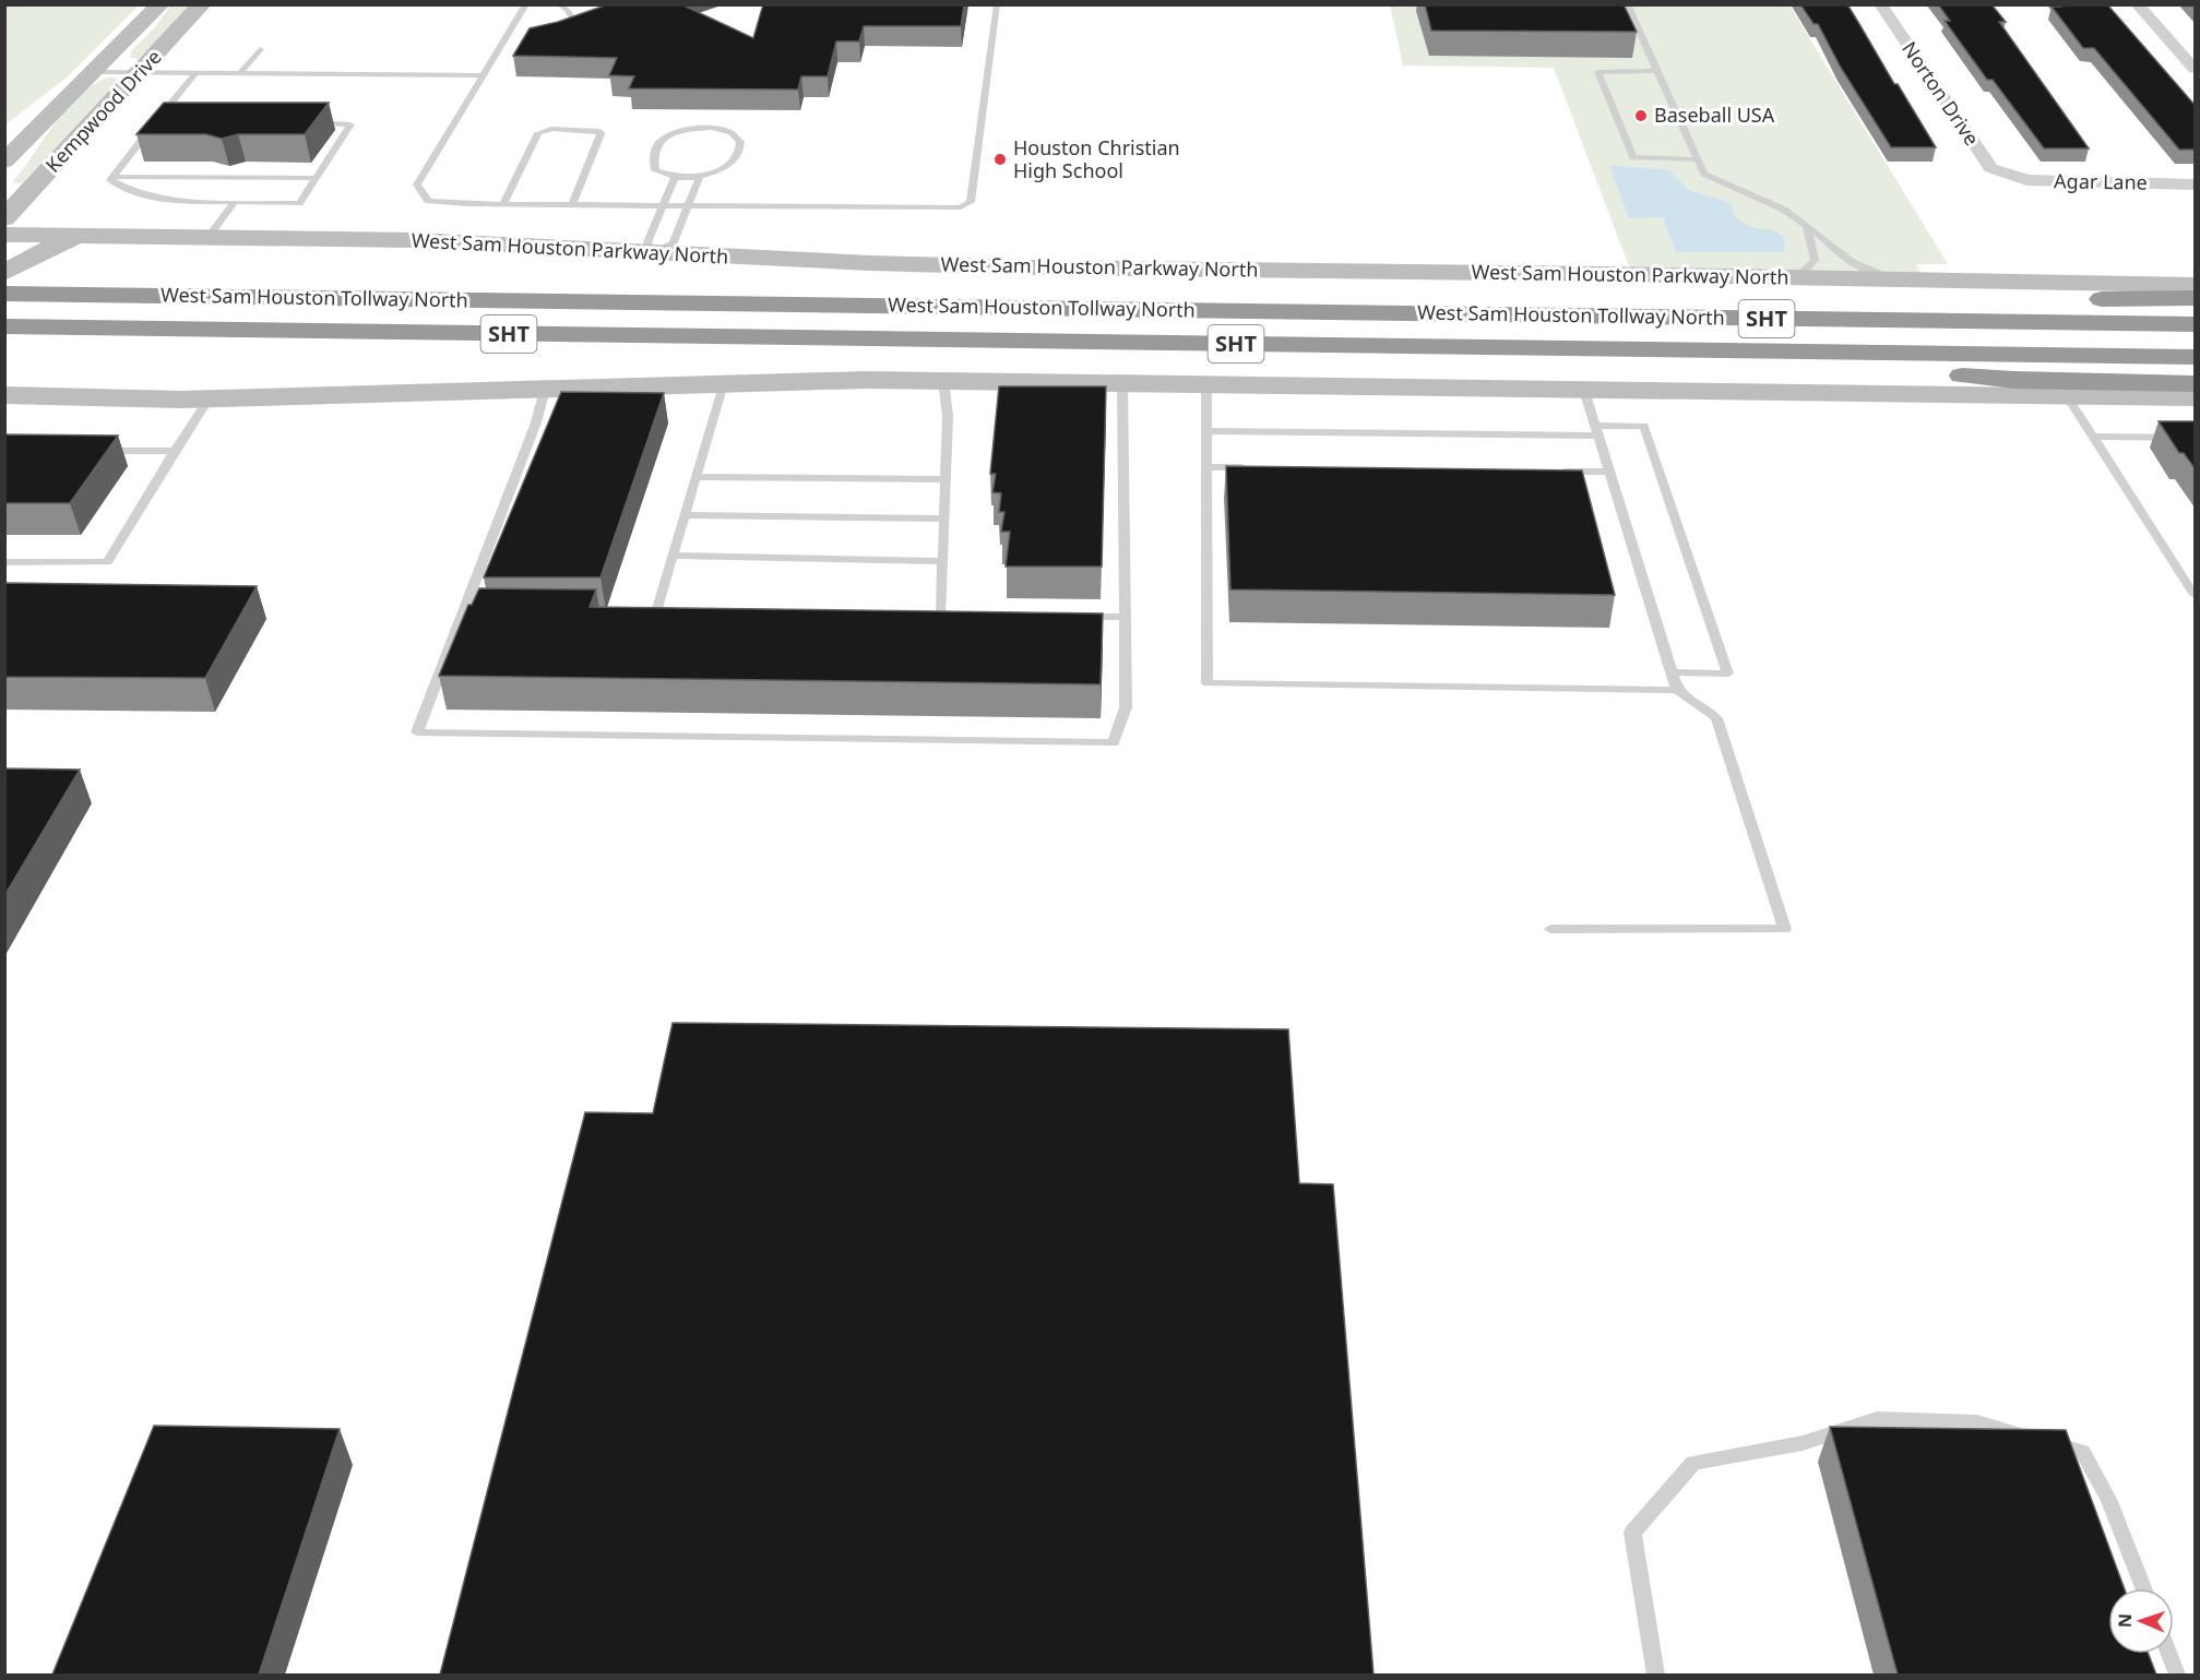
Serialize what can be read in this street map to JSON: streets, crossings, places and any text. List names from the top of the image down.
{
  "streets": {
    "highway": ["West Sam Houston Tollway North", "SHT"],
    "main road": ["Kempwood Drive", "West Sam Houston Parkway North"],
    "street": ["Norton Drive", "Agar Lane"]
  },
  "crossings": [
    ["Norton Drive", "Agar Lane"]
  ],
  "places": ["Baseball USA", "Houston Christian High School"],
  "north": "left"
}
